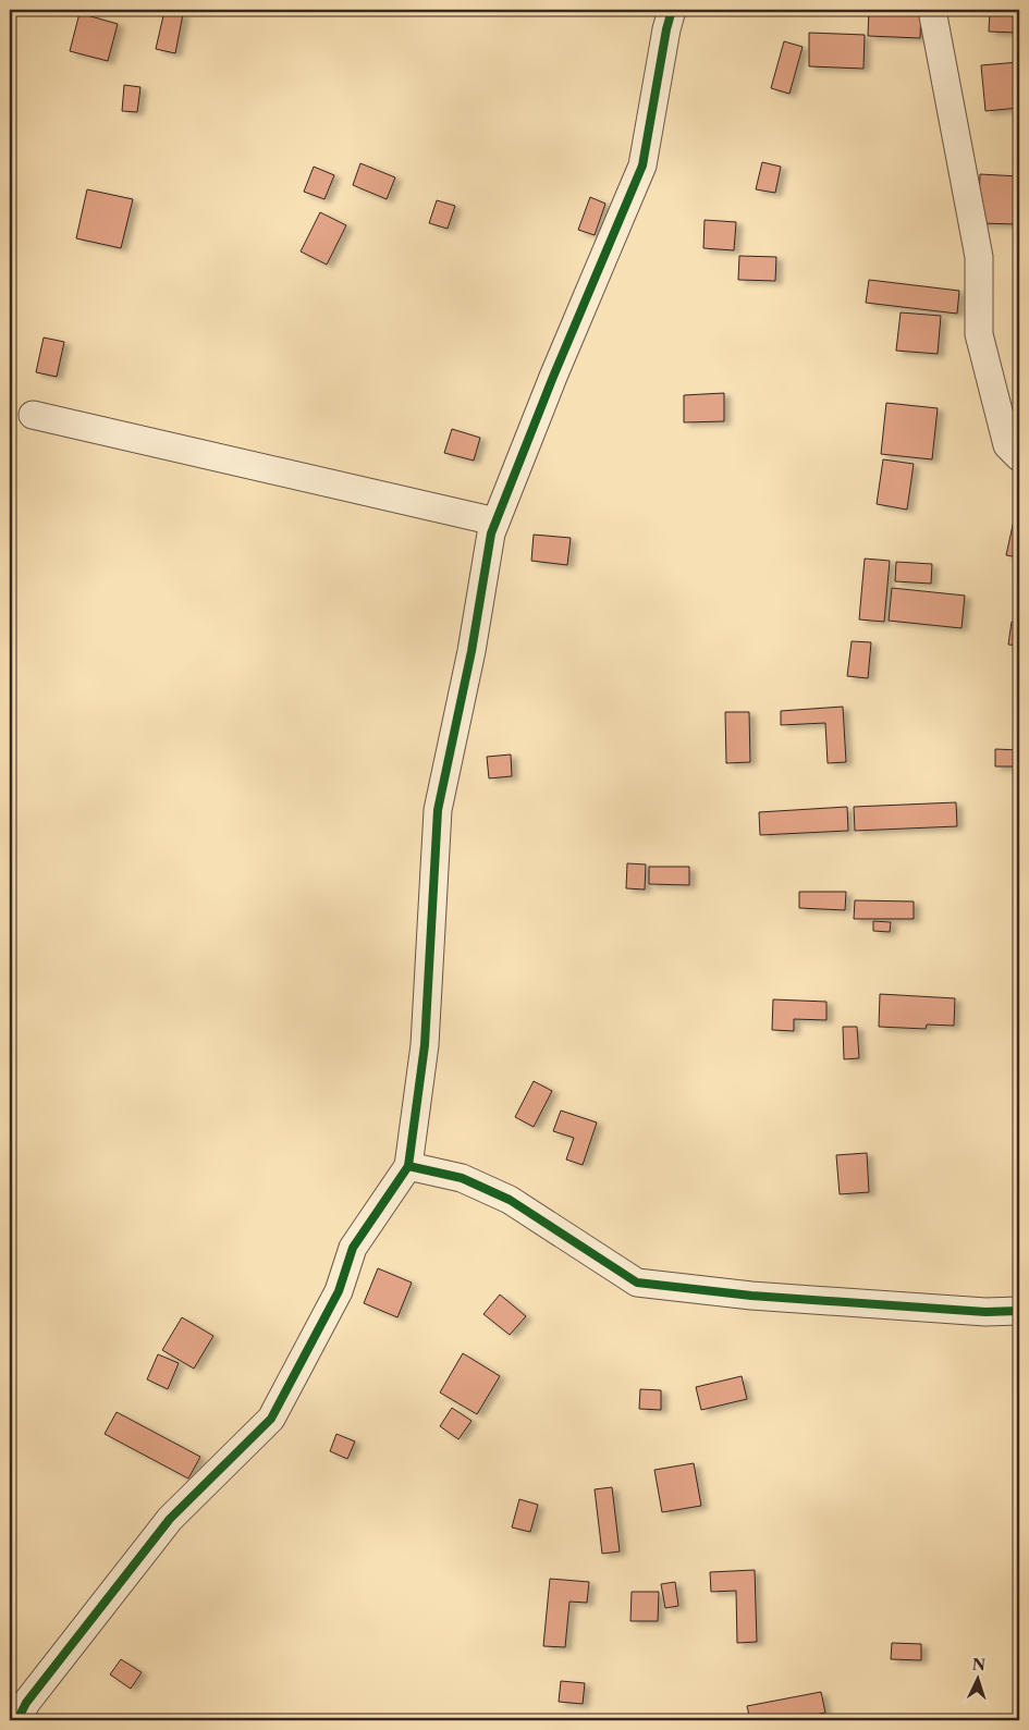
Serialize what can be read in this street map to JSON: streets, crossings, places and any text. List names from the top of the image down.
{
  "north": "top"
}
